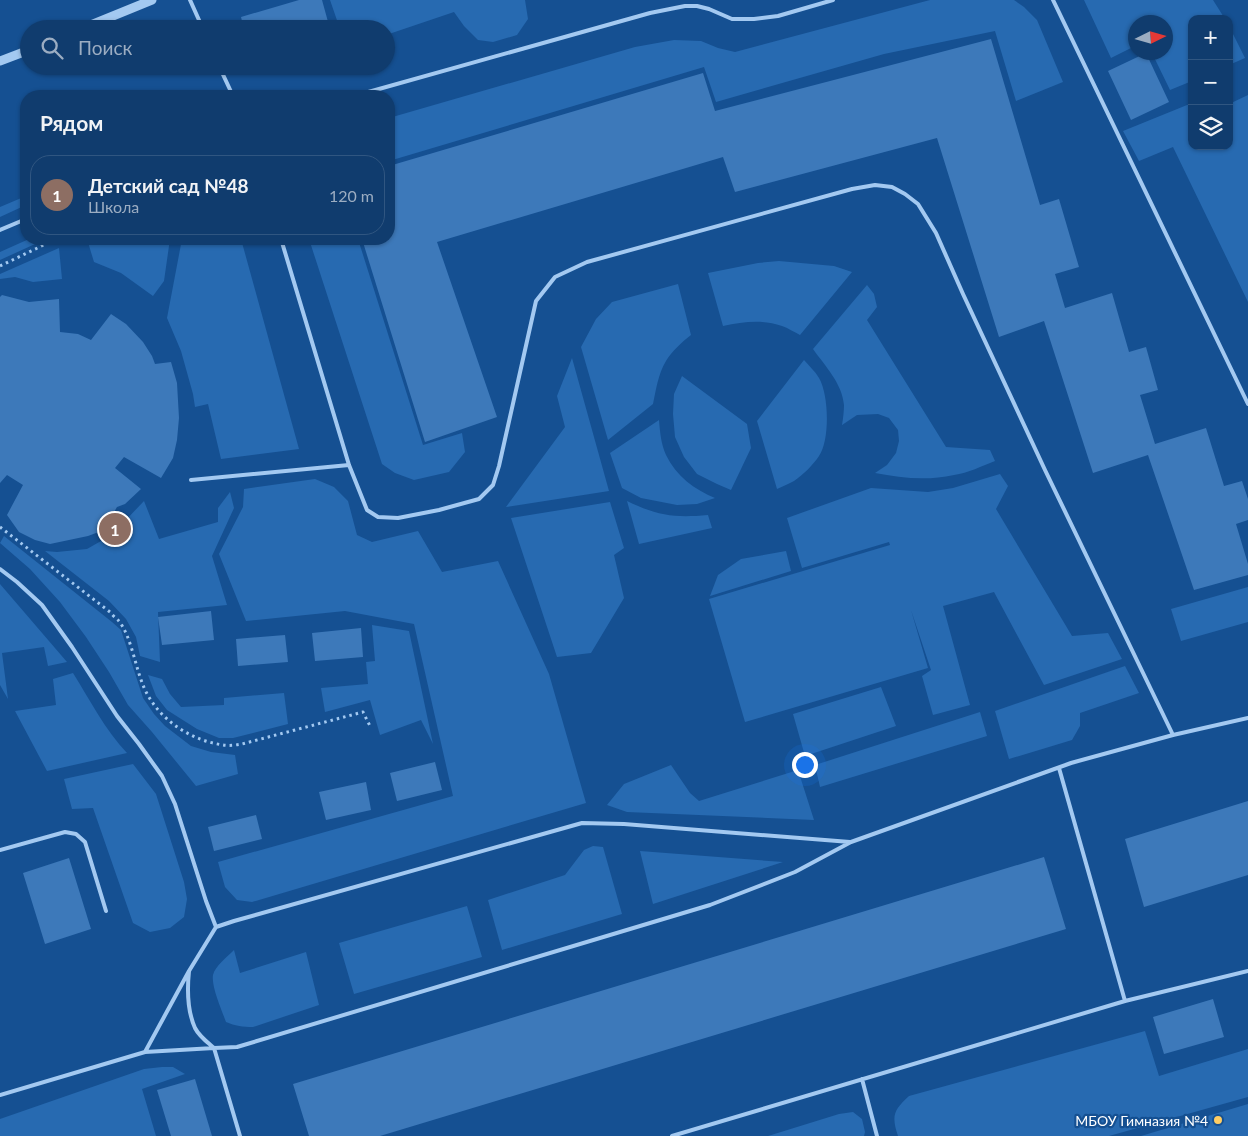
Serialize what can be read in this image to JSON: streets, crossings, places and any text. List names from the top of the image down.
{
  "places": ["МБОУ Гимназия №4"],
  "north": "right",
  "page": {
    "map_buttons": ["+", "−"],
    "search": "Поиск",
    "heading": "Рядом",
    "list": [
      {
        "mark": "1",
        "name": "Детский сад №48",
        "note": "Школа",
        "value": "120 m"
      }
    ],
    "pins": "1"
  }
}
